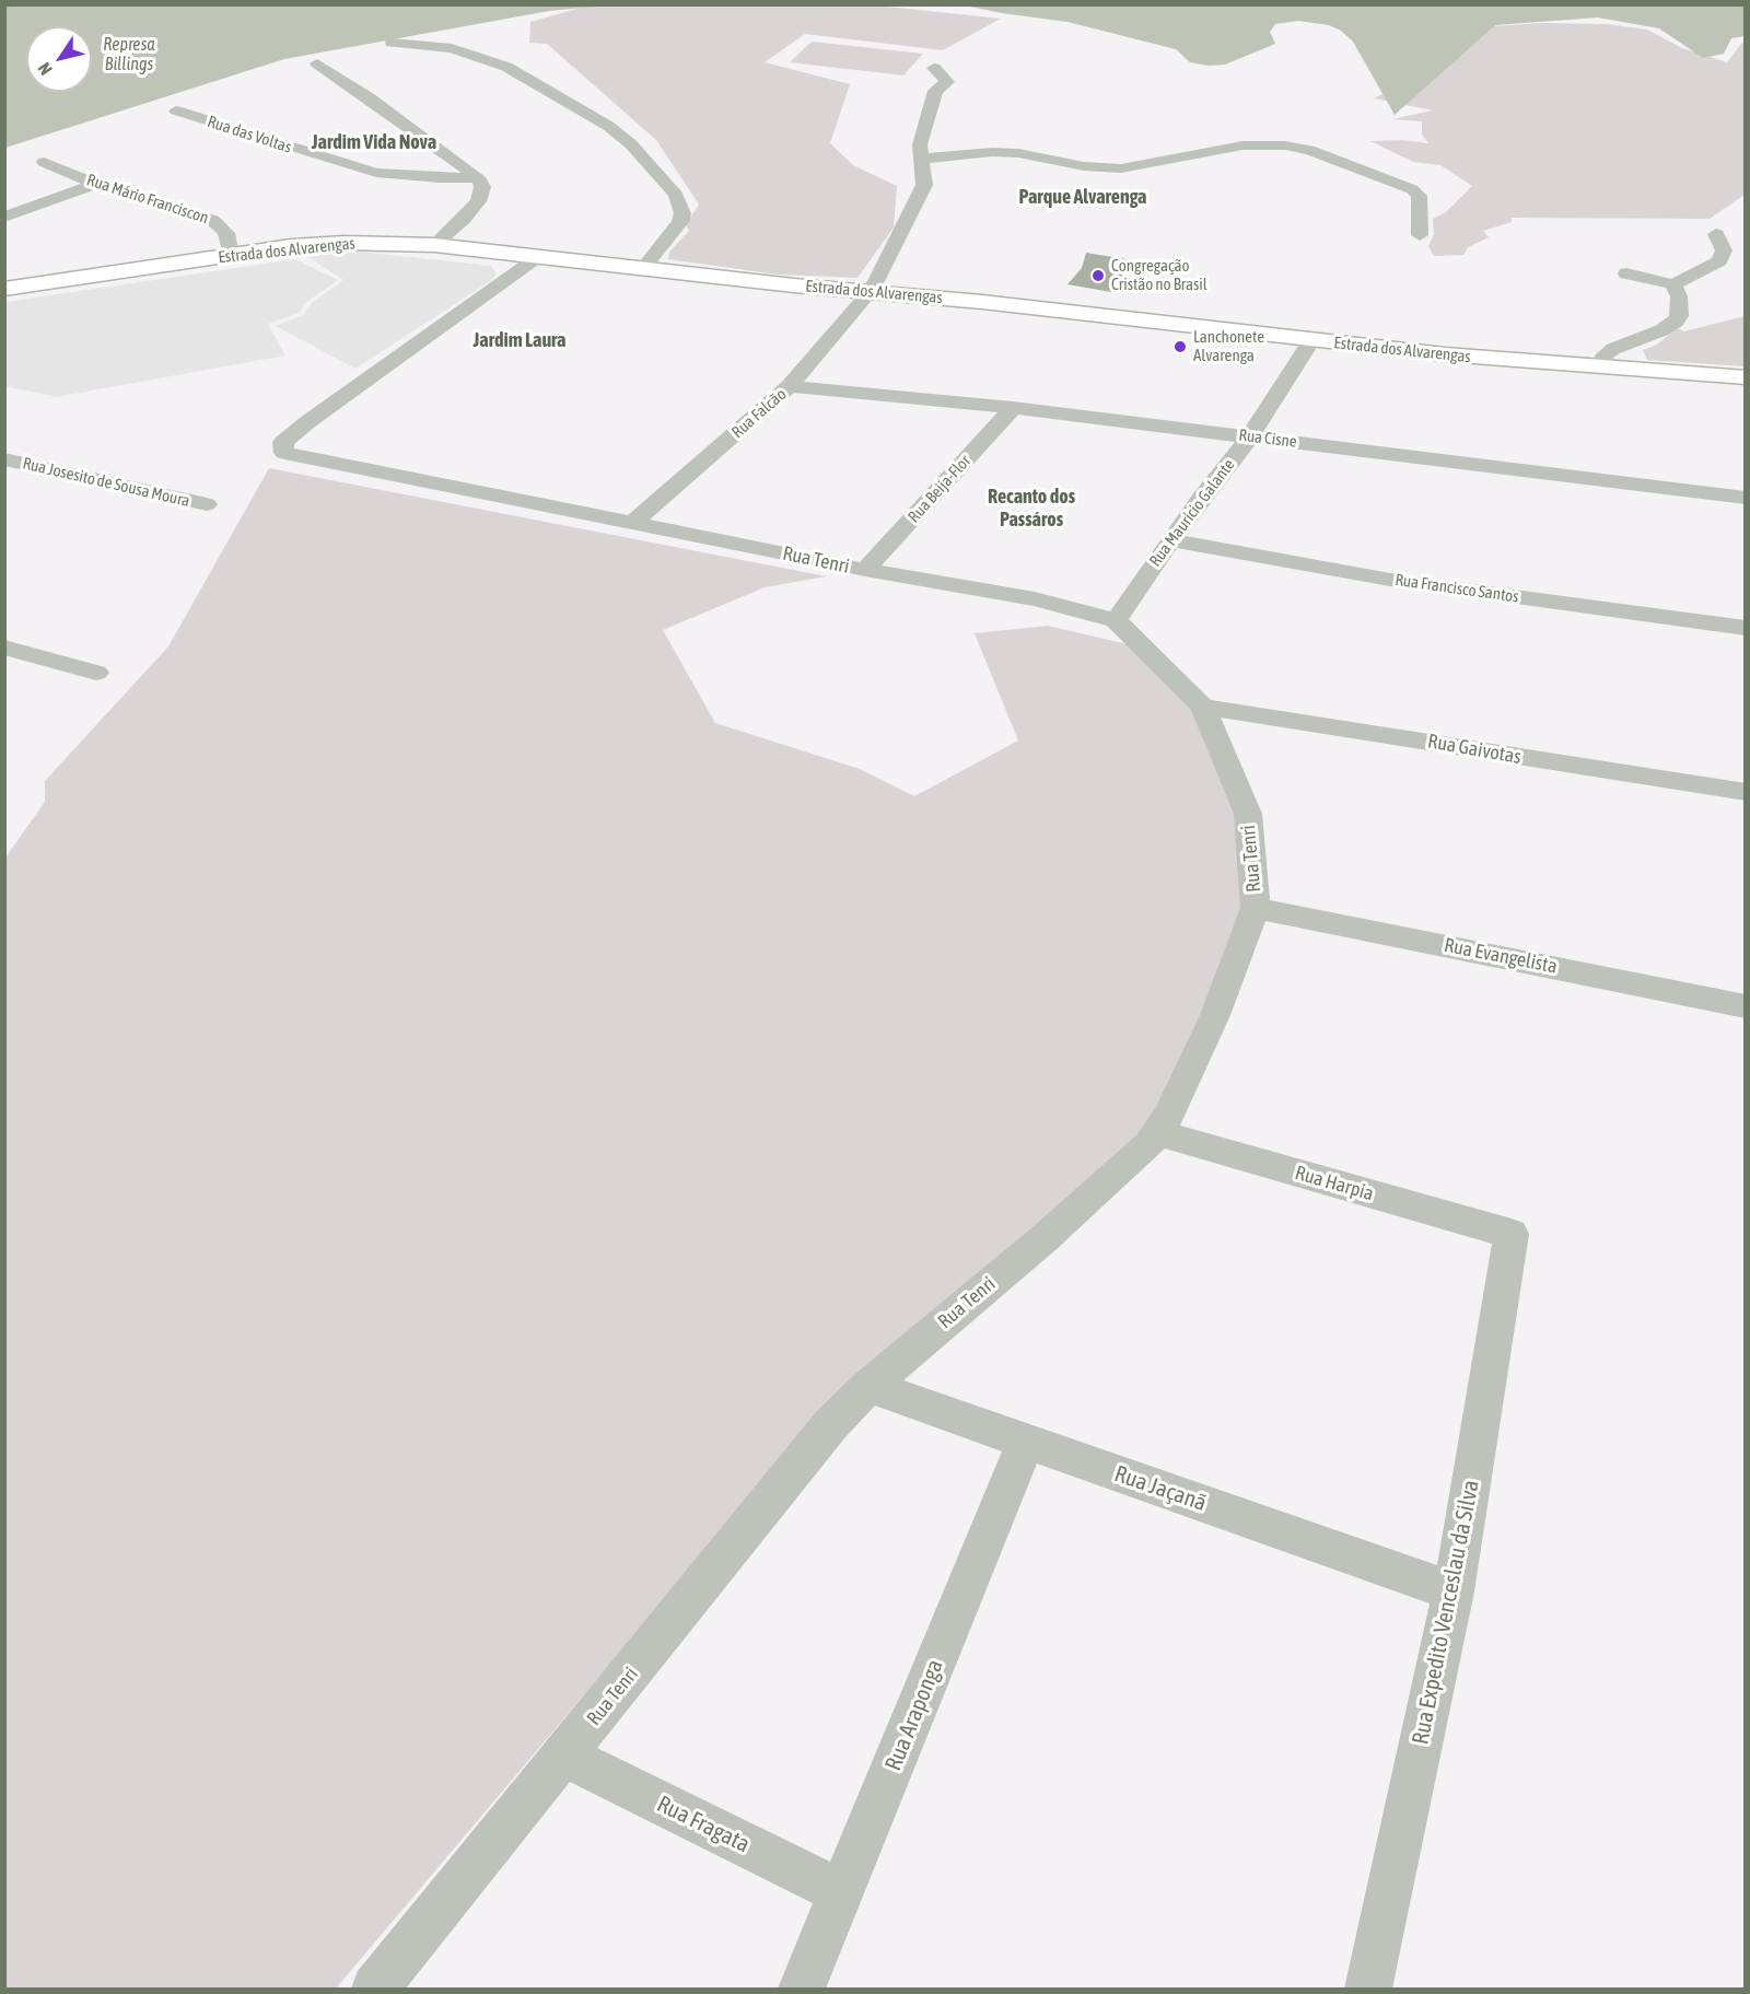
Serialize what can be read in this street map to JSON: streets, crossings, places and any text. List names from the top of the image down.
{
  "streets": {
    "main road": ["Estrada dos Alvarengas"],
    "street": [
      "Rua das Voltas",
      "Rua Mário Franciscon",
      "Rua Falcão",
      "Rua Cisne",
      "Rua Josesito de Sousa Moura",
      "Rua Beija-Flor",
      "Rua Maurício Galante",
      "Rua Tenri",
      "Rua Francisco Santos",
      "Rua Gaivotas",
      "Rua Evangelista",
      "Rua Harpia",
      "Rua Jaçanã",
      "Rua Expedito Venceslau da Silva",
      "Rua Araponga",
      "Rua Fragata"
    ]
  },
  "crossings": [
    ["Rua Mário Franciscon", "Estrada dos Alvarengas"],
    ["Estrada dos Alvarengas", "Rua Falcão"],
    ["Estrada dos Alvarengas", "Rua Maurício Galante"],
    ["Estrada dos Alvarengas", "Rua Tenri"],
    ["Rua Falcão", "Rua Cisne"],
    ["Rua Falcão", "Rua Tenri"],
    ["Rua Cisne", "Rua Beija-Flor"],
    ["Rua Cisne", "Rua Maurício Galante"],
    ["Rua Beija-Flor", "Rua Tenri"],
    ["Rua Maurício Galante", "Rua Tenri"],
    ["Rua Maurício Galante", "Rua Francisco Santos"],
    ["Rua Tenri", "Rua Gaivotas"],
    ["Rua Tenri", "Rua Evangelista"],
    ["Rua Tenri", "Rua Harpia"],
    ["Rua Tenri", "Rua Jaçanã"],
    ["Rua Tenri", "Rua Fragata"],
    ["Rua Harpia", "Rua Expedito Venceslau da Silva"],
    ["Rua Jaçanã", "Rua Expedito Venceslau da Silva"],
    ["Rua Jaçanã", "Rua Araponga"],
    ["Rua Araponga", "Rua Fragata"]
  ],
  "districts": [
    "Jardim Vida Nova",
    "Parque Alvarenga",
    "Jardim Laura",
    "Recanto dos Passáros"
  ],
  "water": ["Represa Billings"],
  "places": ["Congregação Cristão no Brasil", "Lanchonete Alvarenga"],
  "north": "bottom left"
}
